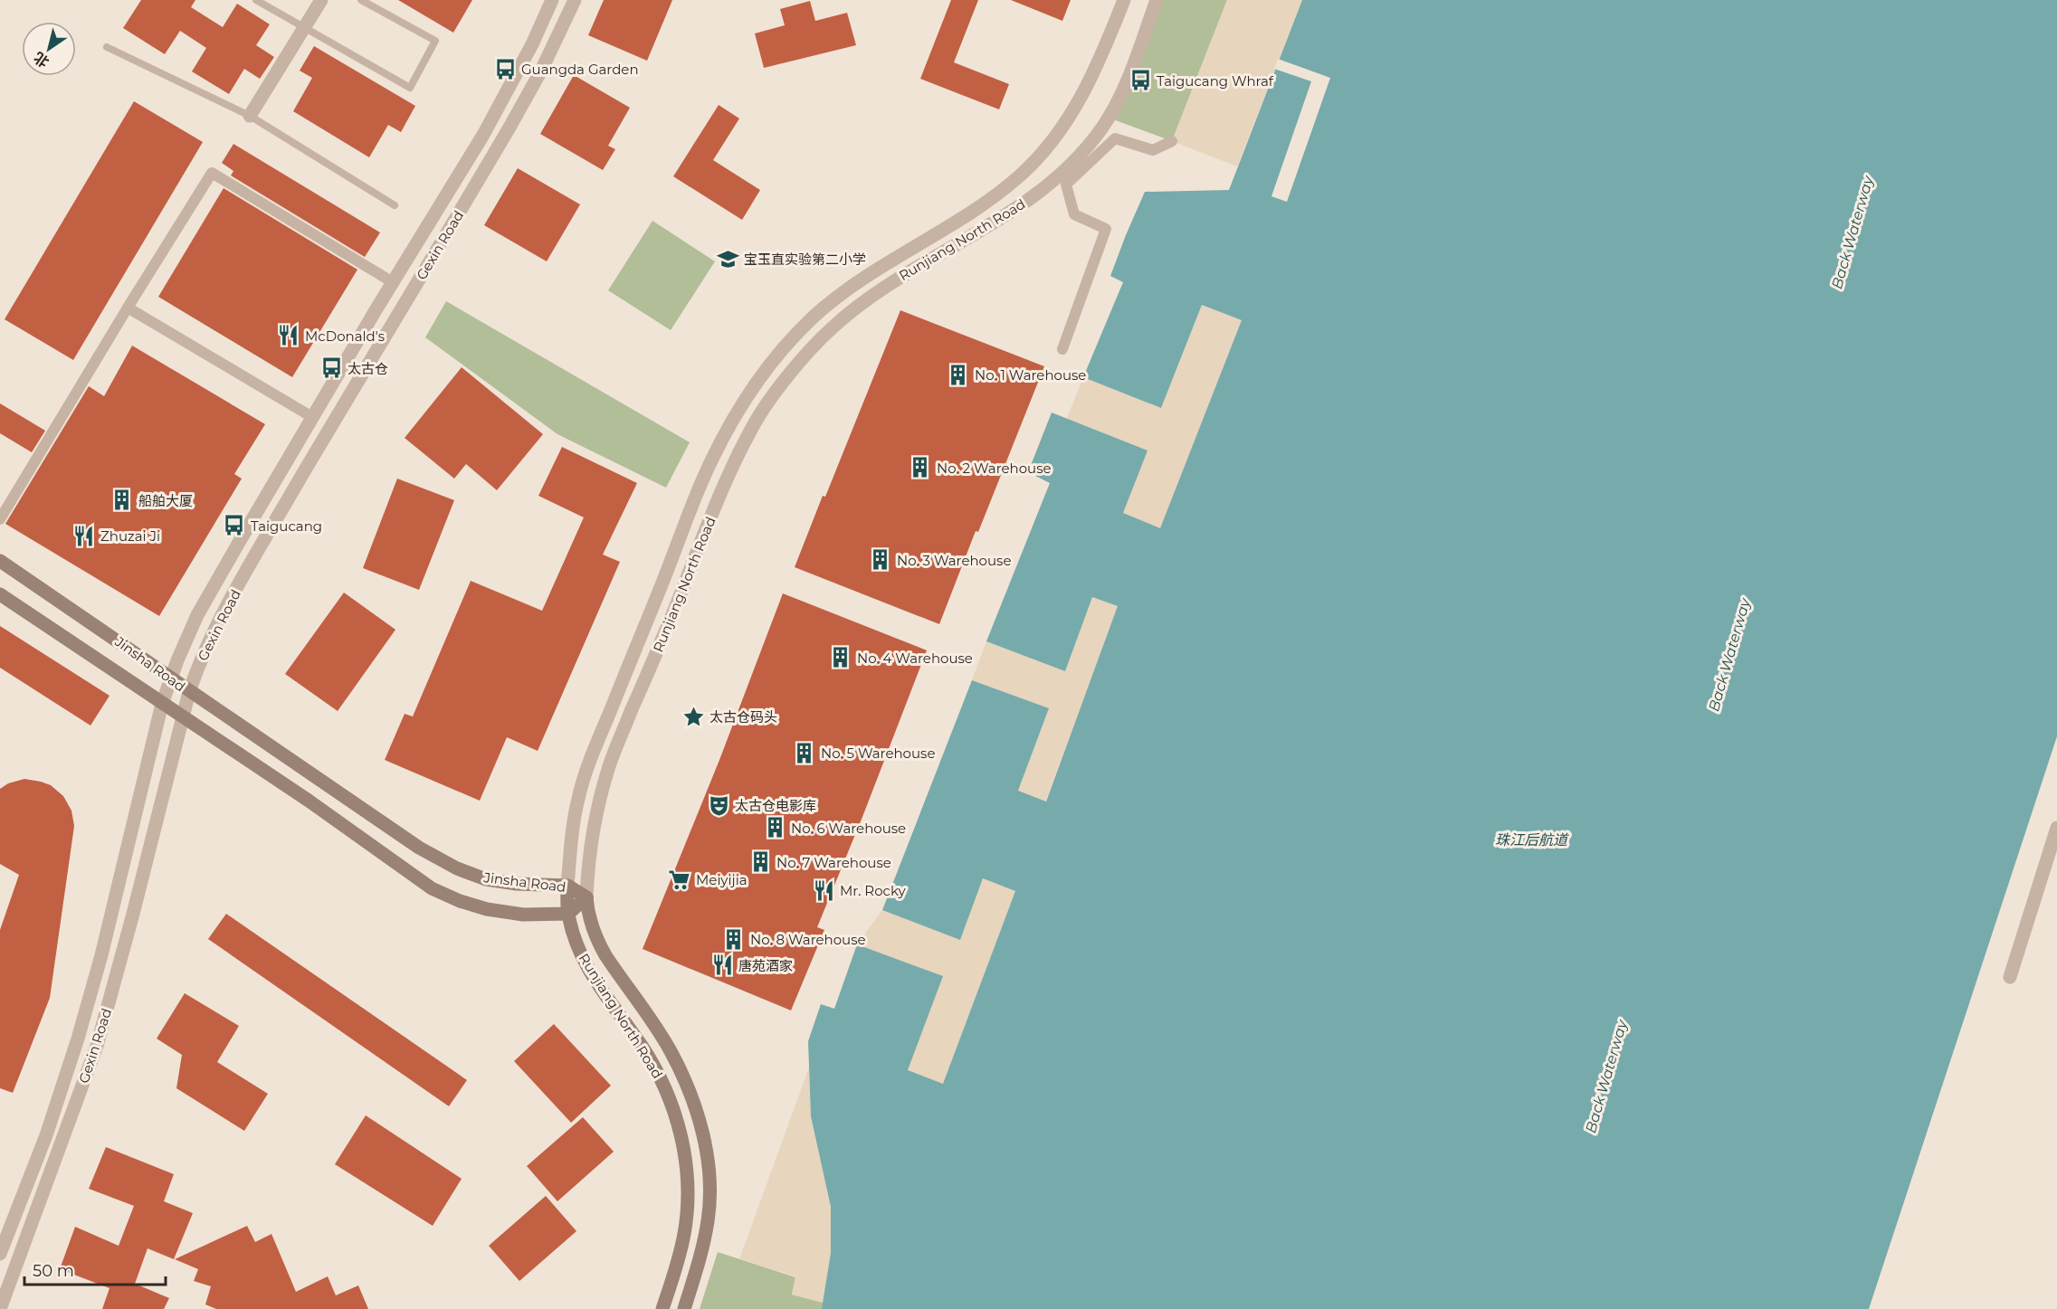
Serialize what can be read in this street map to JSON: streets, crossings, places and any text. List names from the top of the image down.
{
  "streets": {
    "main road": ["Runjiang North Road", "Jinsha Road"],
    "street": ["Gexin Road"]
  },
  "crossings": [
    ["Runjiang North Road", "Jinsha Road"],
    ["Gexin Road", "Jinsha Road"]
  ],
  "water": ["Back Waterway", "珠江后航道"],
  "places": {
    "bus stop": [
      "Guangda Garden",
      "Taigucang Whraf",
      "太古仓",
      "Taigucang"
    ],
    "school or university": ["宝玉直实验第二小学"],
    "restaurant": [
      "McDonald's",
      "Zhuzai Ji",
      "Mr. Rocky",
      "唐苑酒家"
    ],
    "building": [
      "No. 1 Warehouse",
      "No. 2 Warehouse",
      "船舶大厦",
      "No. 3 Warehouse",
      "No. 4 Warehouse",
      "No. 5 Warehouse",
      "No. 6 Warehouse",
      "No. 7 Warehouse",
      "No. 8 Warehouse"
    ],
    "place": ["太古仓码头"],
    "theatre": ["太古仓电影库"],
    "supermarket": ["Meiyijia"]
  },
  "scale_bar": "50 m",
  "north": "bottom left"
}
